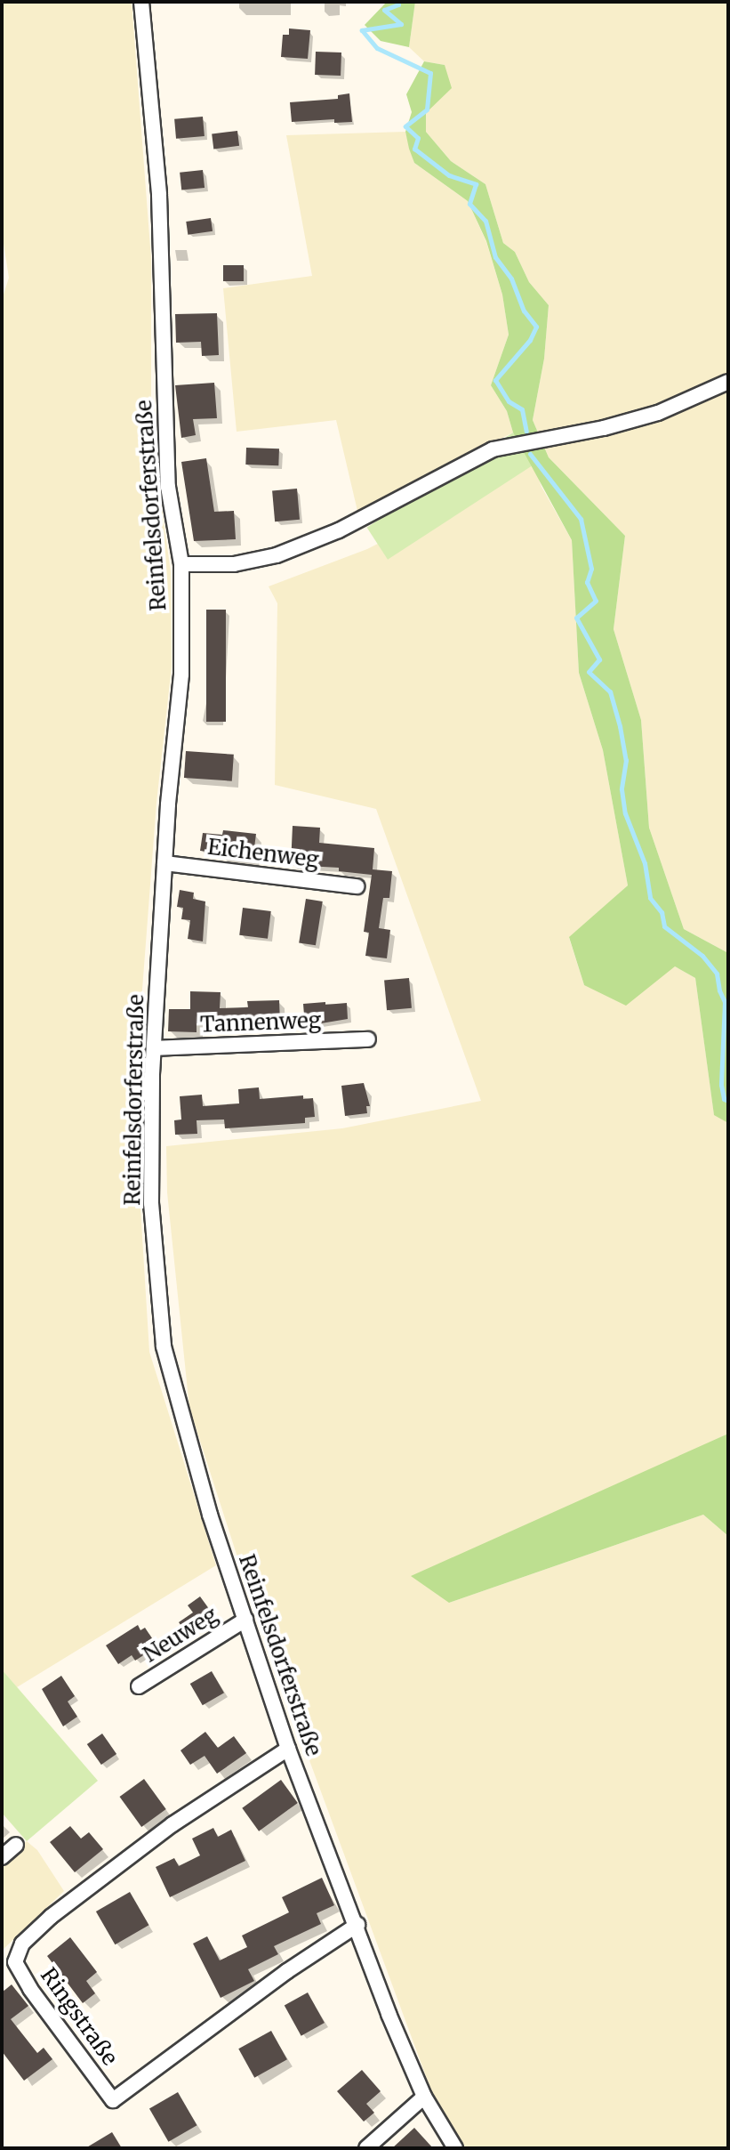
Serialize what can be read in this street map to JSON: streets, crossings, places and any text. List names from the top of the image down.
{
  "streets": {
    "street": [
      "Reinfelsdorferstraße",
      "Eichenweg",
      "Tannenweg",
      "Neuweg",
      "Ringstraße"
    ]
  },
  "crossings": [
    ["Reinfelsdorferstraße", "Eichenweg"],
    ["Reinfelsdorferstraße", "Tannenweg"],
    ["Reinfelsdorferstraße", "Neuweg"],
    ["Reinfelsdorferstraße", "Ringstraße"]
  ]
}
